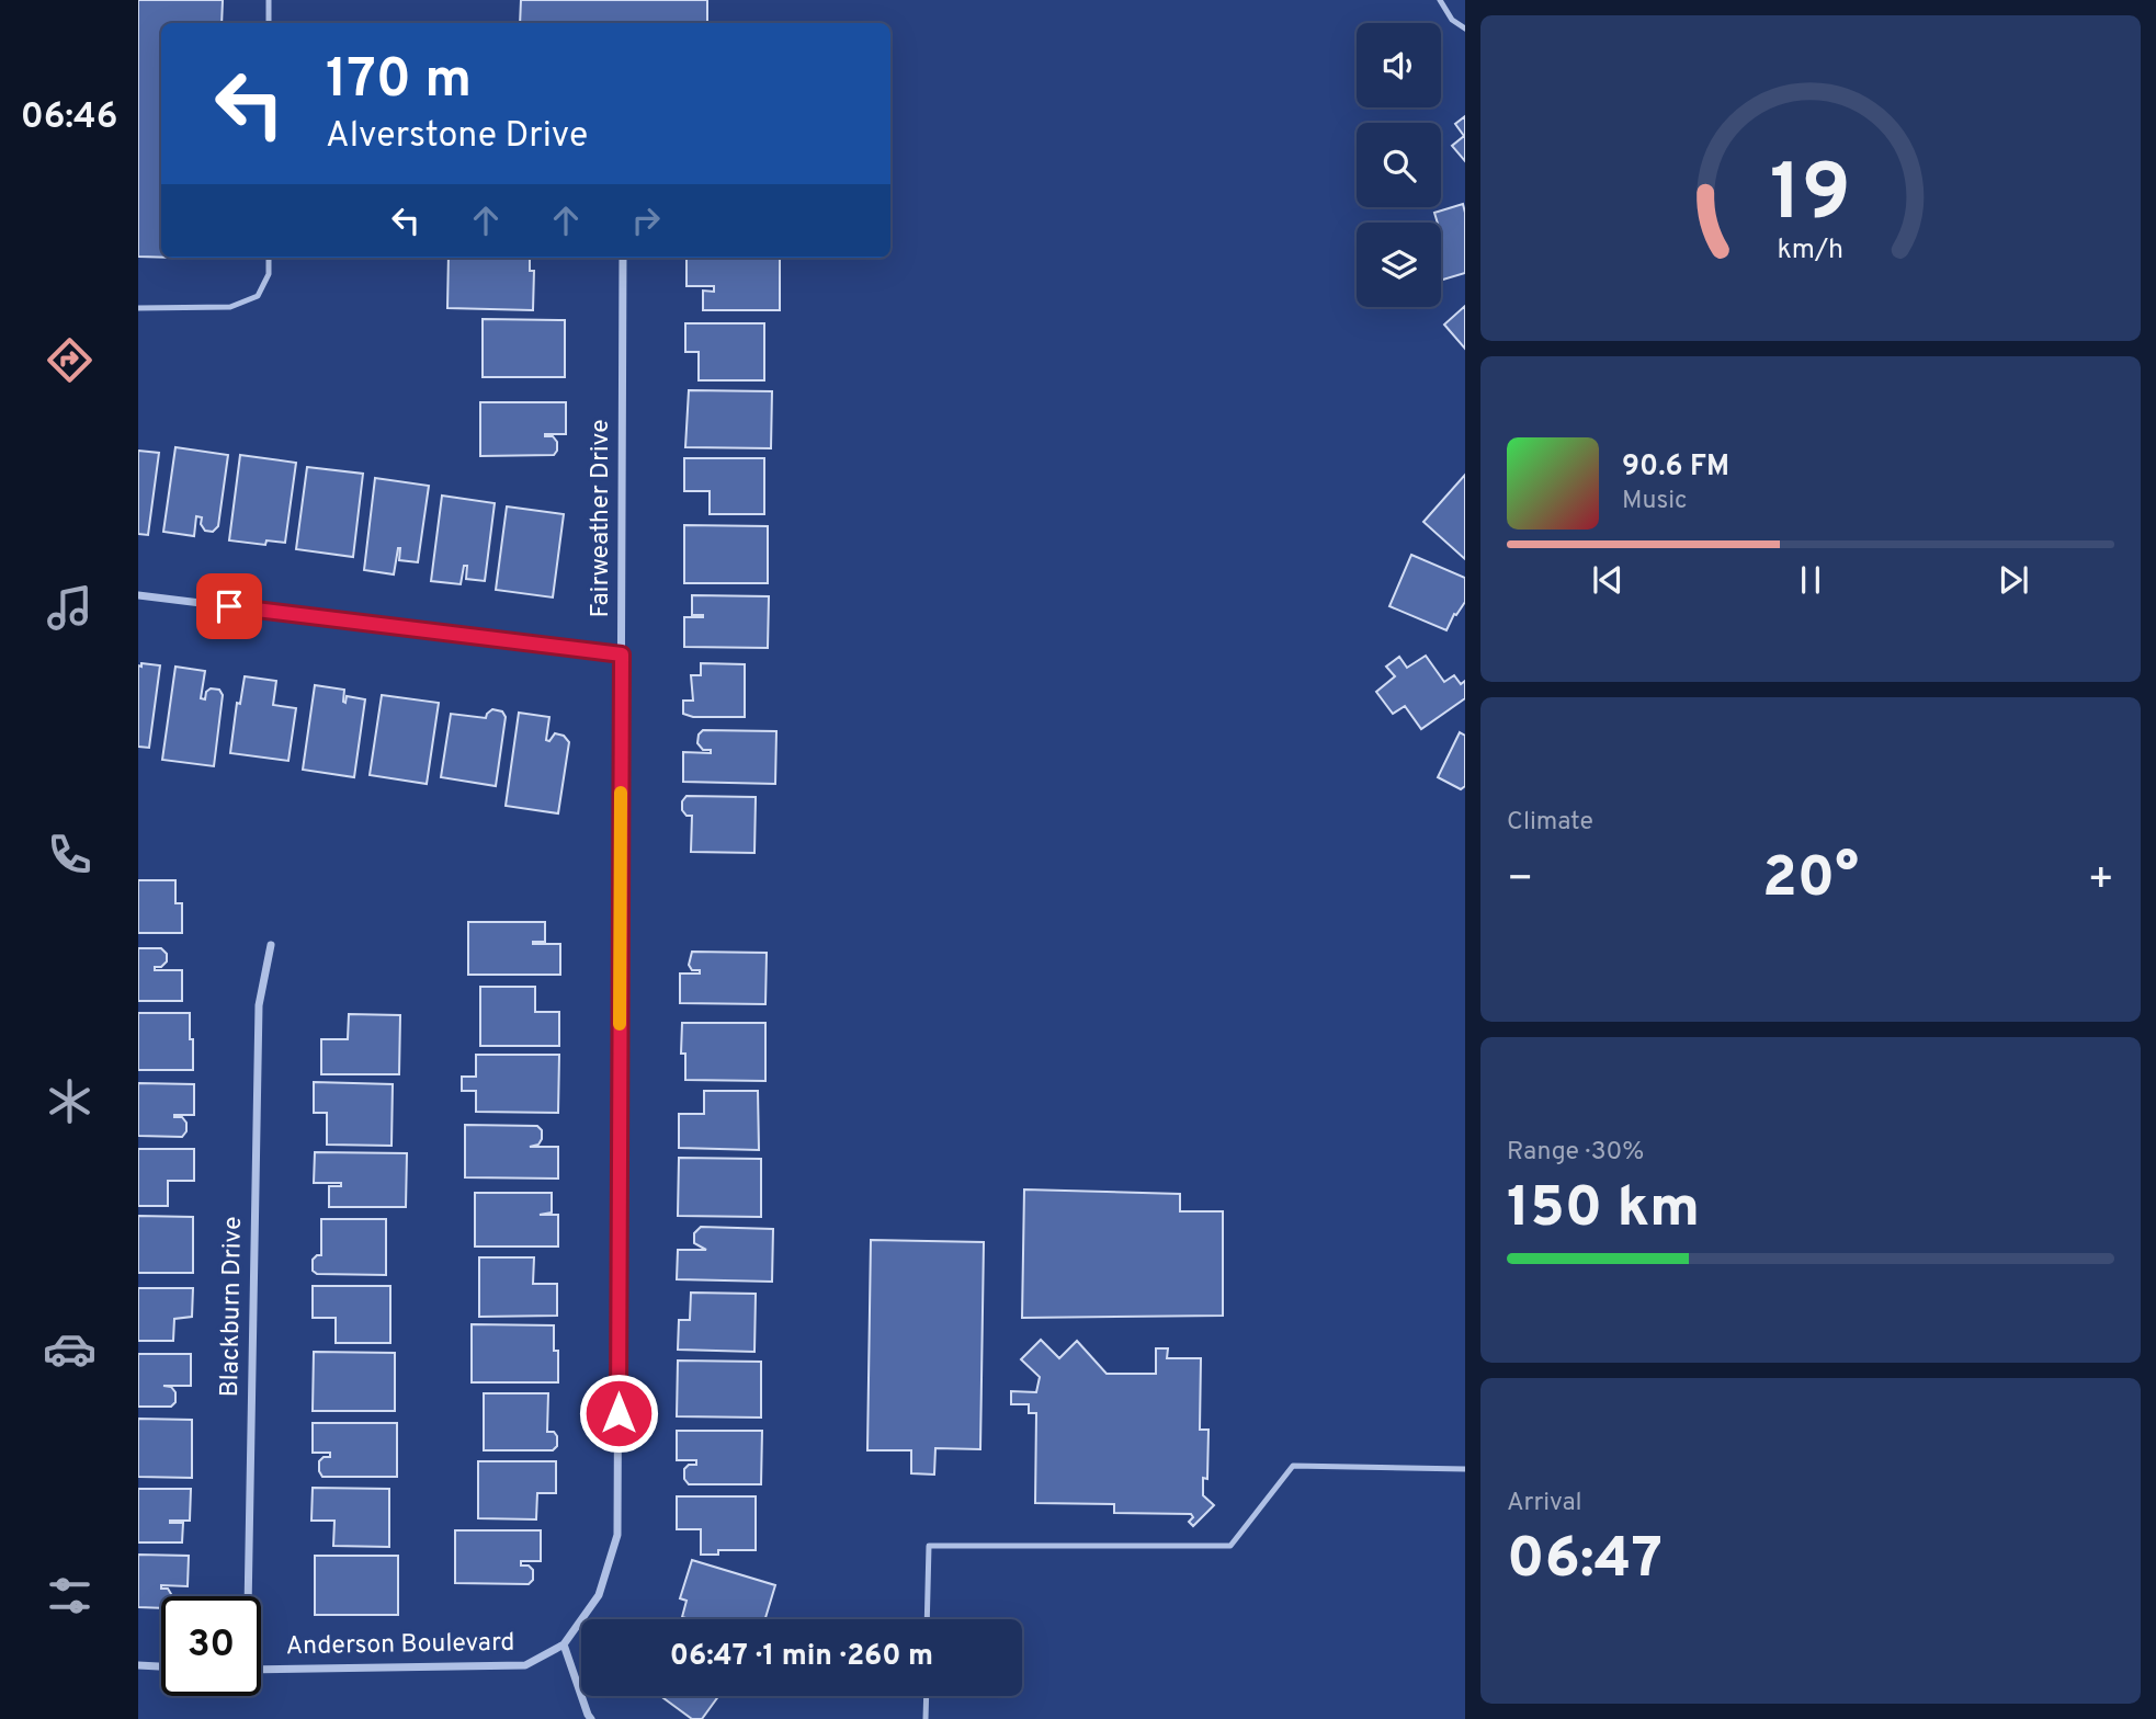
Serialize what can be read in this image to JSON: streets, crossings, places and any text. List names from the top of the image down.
{
  "streets": {
    "street": ["Fairweather Drive", "Blackburn Drive", "Anderson Boulevard"]
  },
  "crossings": [
    ["Fairweather Drive", "Anderson Boulevard"]
  ],
  "page": {
    "tabs": "06:46",
    "turn": ["170 m", "Alverstone Drive"],
    "song": ["90.6 FM", "Music"],
    "tile": [
      "Climate",
      ["Range · 30%", "150 km"],
      ["Arrival", "06:47"]
    ],
    "heat": ["−", "20°", "+"],
    "limit": "30",
    "trip": "06:47 · 1 min · 260 m",
    "gauge": ["19", "km/h"]
  }
}
